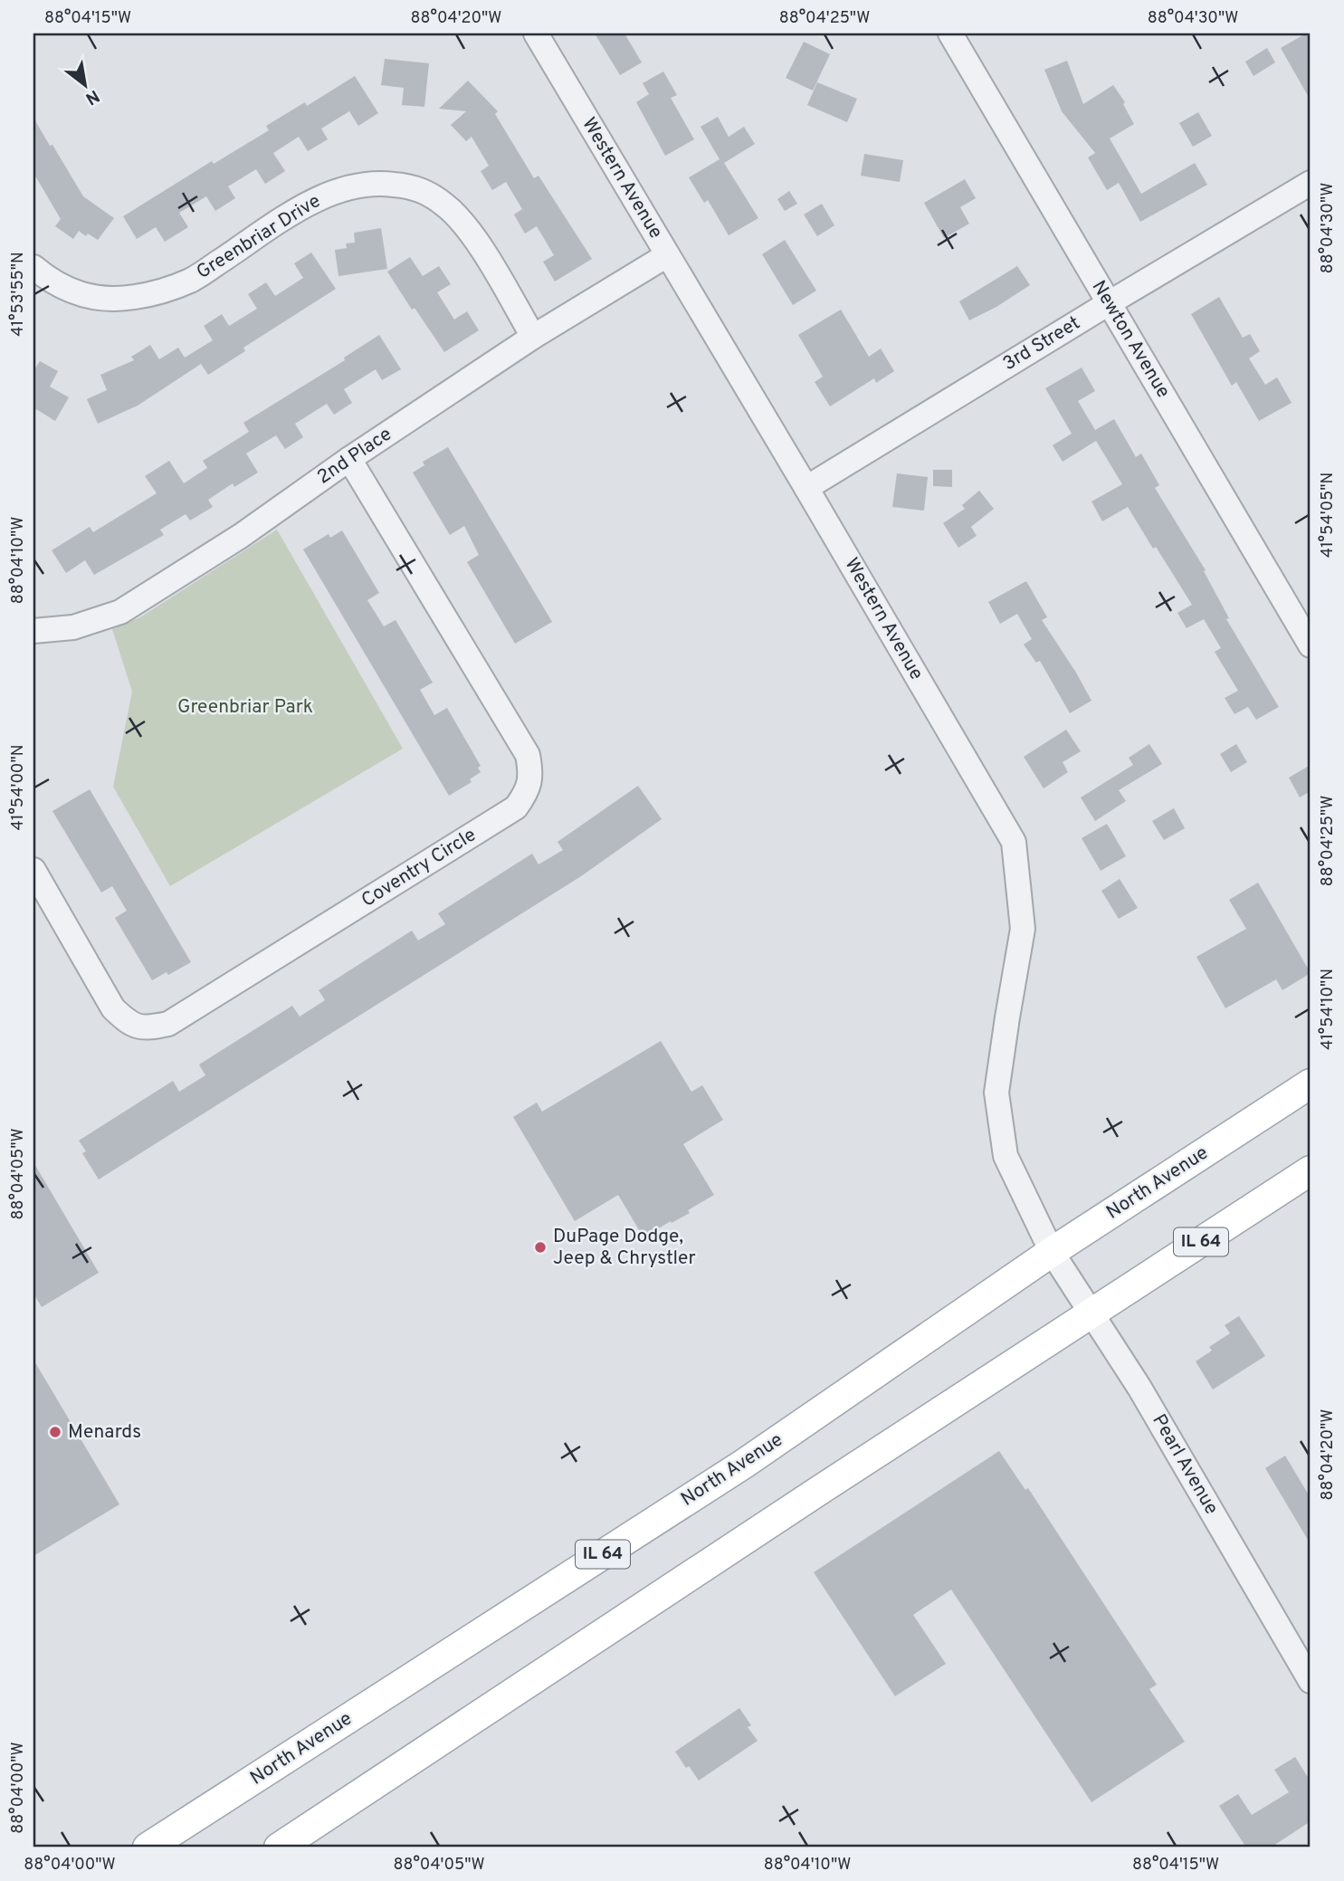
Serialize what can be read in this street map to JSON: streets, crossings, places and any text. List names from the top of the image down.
{
  "streets": {
    "main road": ["North Avenue", "IL 64"],
    "street": [
      "Western Avenue",
      "Greenbriar Drive",
      "Newton Avenue",
      "3rd Street",
      "2nd Place",
      "Coventry Circle",
      "Pearl Avenue"
    ]
  },
  "crossings": [
    ["Western Avenue", "3rd Street"],
    ["Western Avenue", "2nd Place"],
    ["Western Avenue", "North Avenue"],
    ["Western Avenue", "Pearl Avenue"],
    ["Greenbriar Drive", "2nd Place"],
    ["Newton Avenue", "3rd Street"],
    ["2nd Place", "Coventry Circle"],
    ["North Avenue", "Pearl Avenue"],
    ["IL 64", "Pearl Avenue"]
  ],
  "parks": ["Greenbriar Park"],
  "places": ["DuPage Dodge, Jeep & Chrystler", "Menards"],
  "north": "bottom right",
  "coordinates": [
    "88°04'15\"W",
    "88°04'20\"W",
    "88°04'25\"W",
    "88°04'30\"W",
    "41°53'55\"N",
    "41°54'05\"N",
    "88°04'10\"W",
    "41°54'00\"N",
    "41°54'10\"N",
    "88°04'05\"W",
    "88°04'00\"W"
  ]
}
